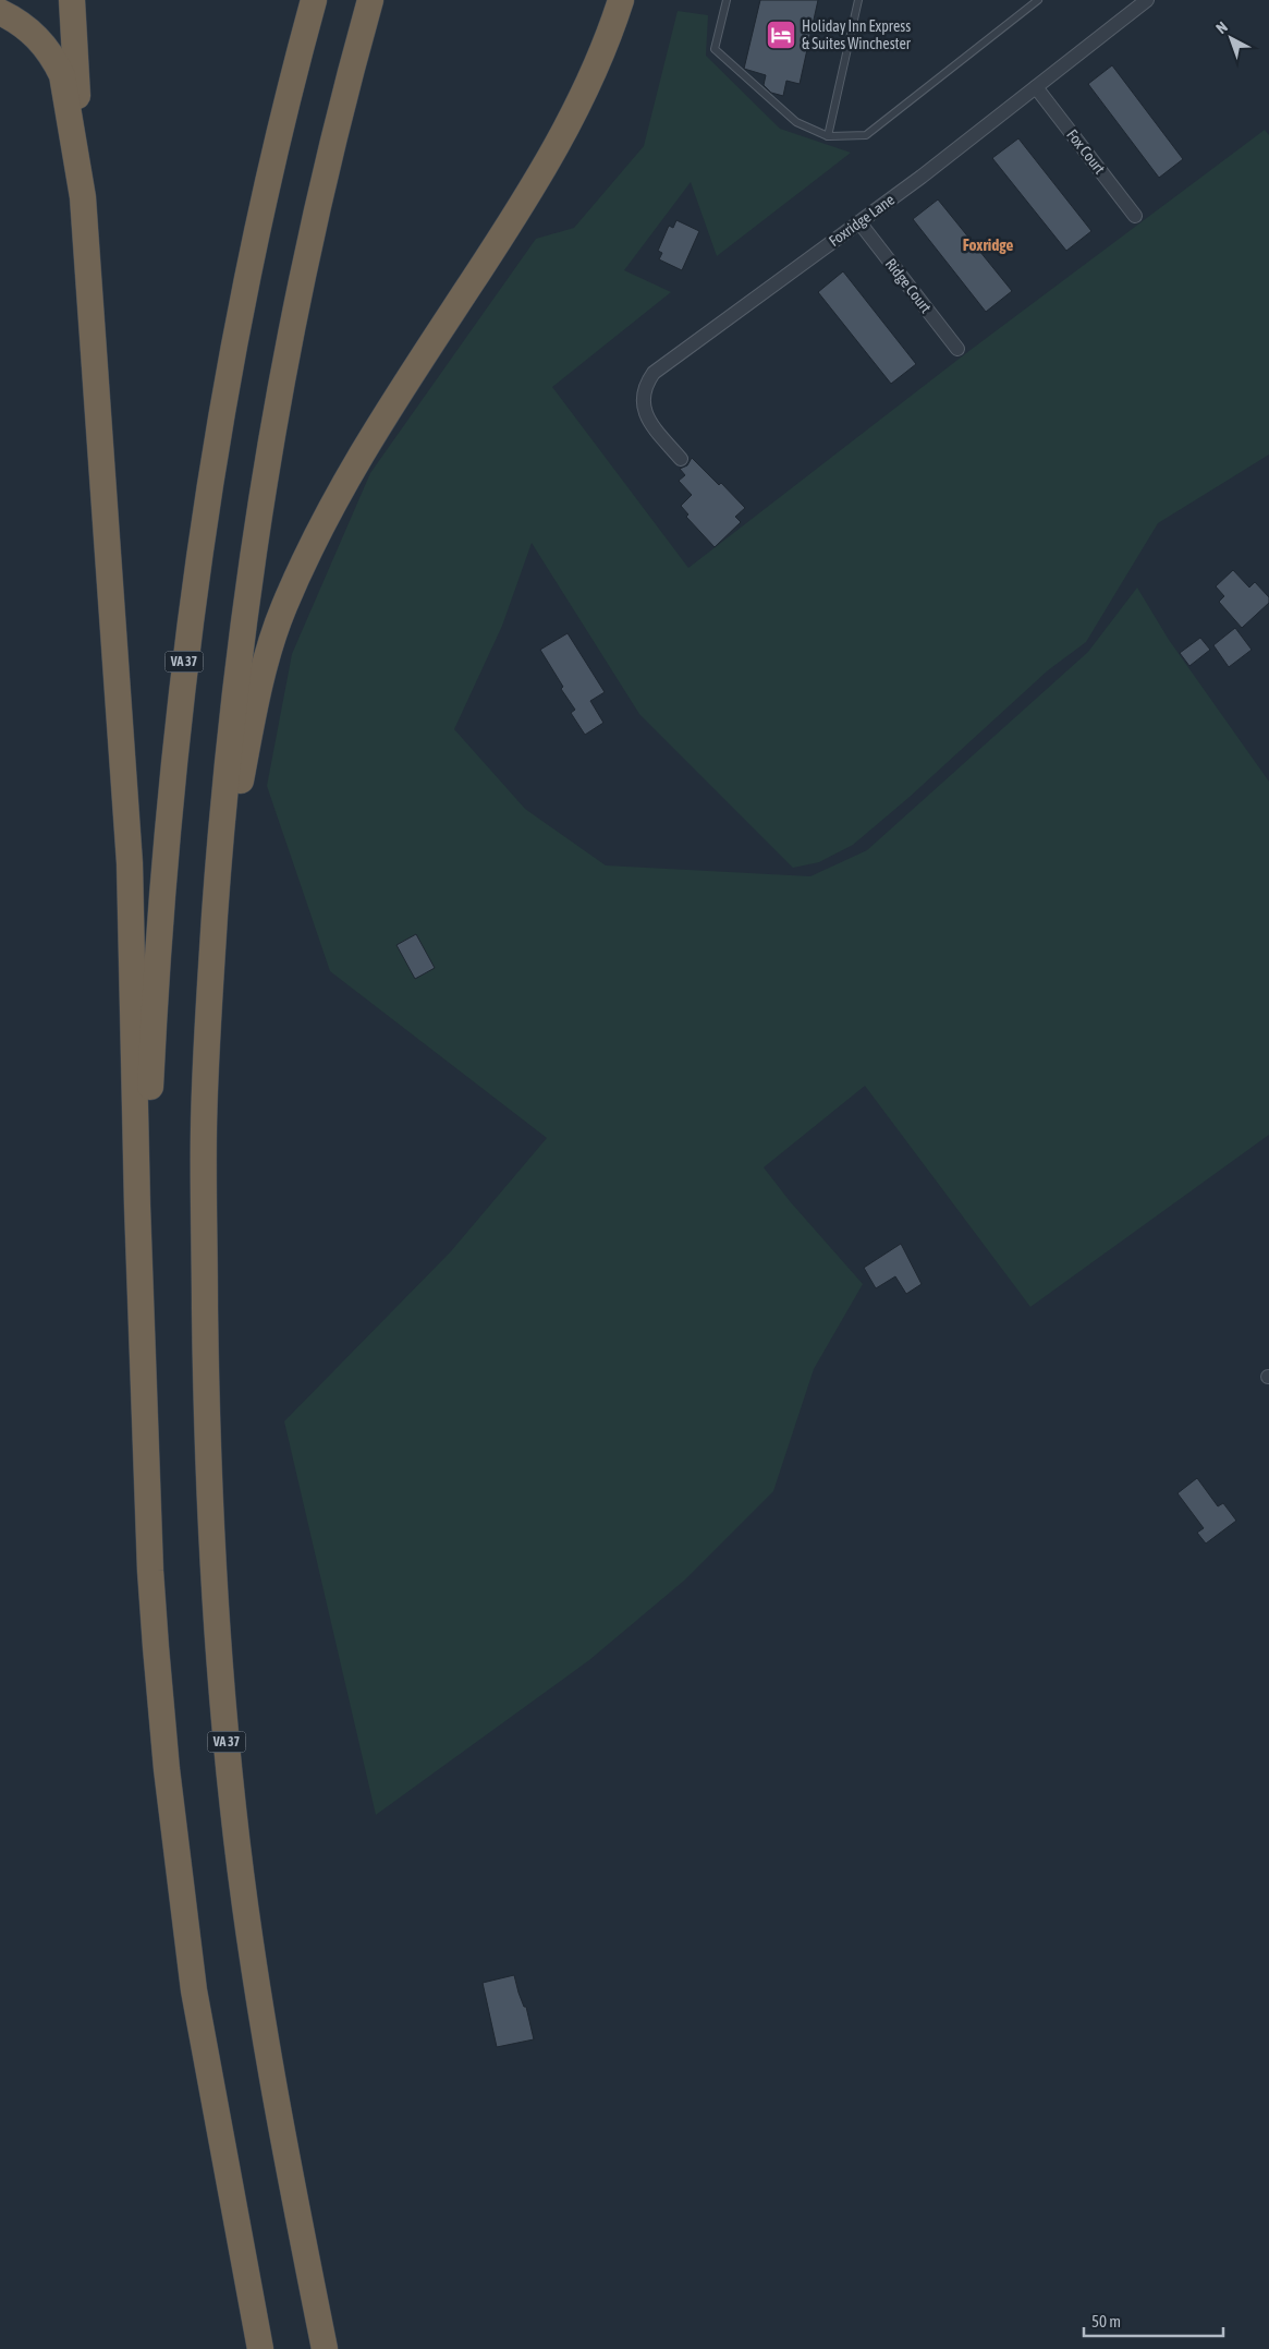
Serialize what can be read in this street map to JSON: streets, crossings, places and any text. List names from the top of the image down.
{
  "streets": {
    "highway": ["VA 37"],
    "street": ["Fox Court", "Foxridge Lane", "Ridge Court"]
  },
  "crossings": [
    ["Fox Court", "Foxridge Lane"],
    ["Foxridge Lane", "Ridge Court"]
  ],
  "districts": ["Foxridge"],
  "places": {
    "hotel": ["Holiday Inn Express & Suites Winchester"]
  },
  "scale_bar": "50 m",
  "north": "top left"
}
